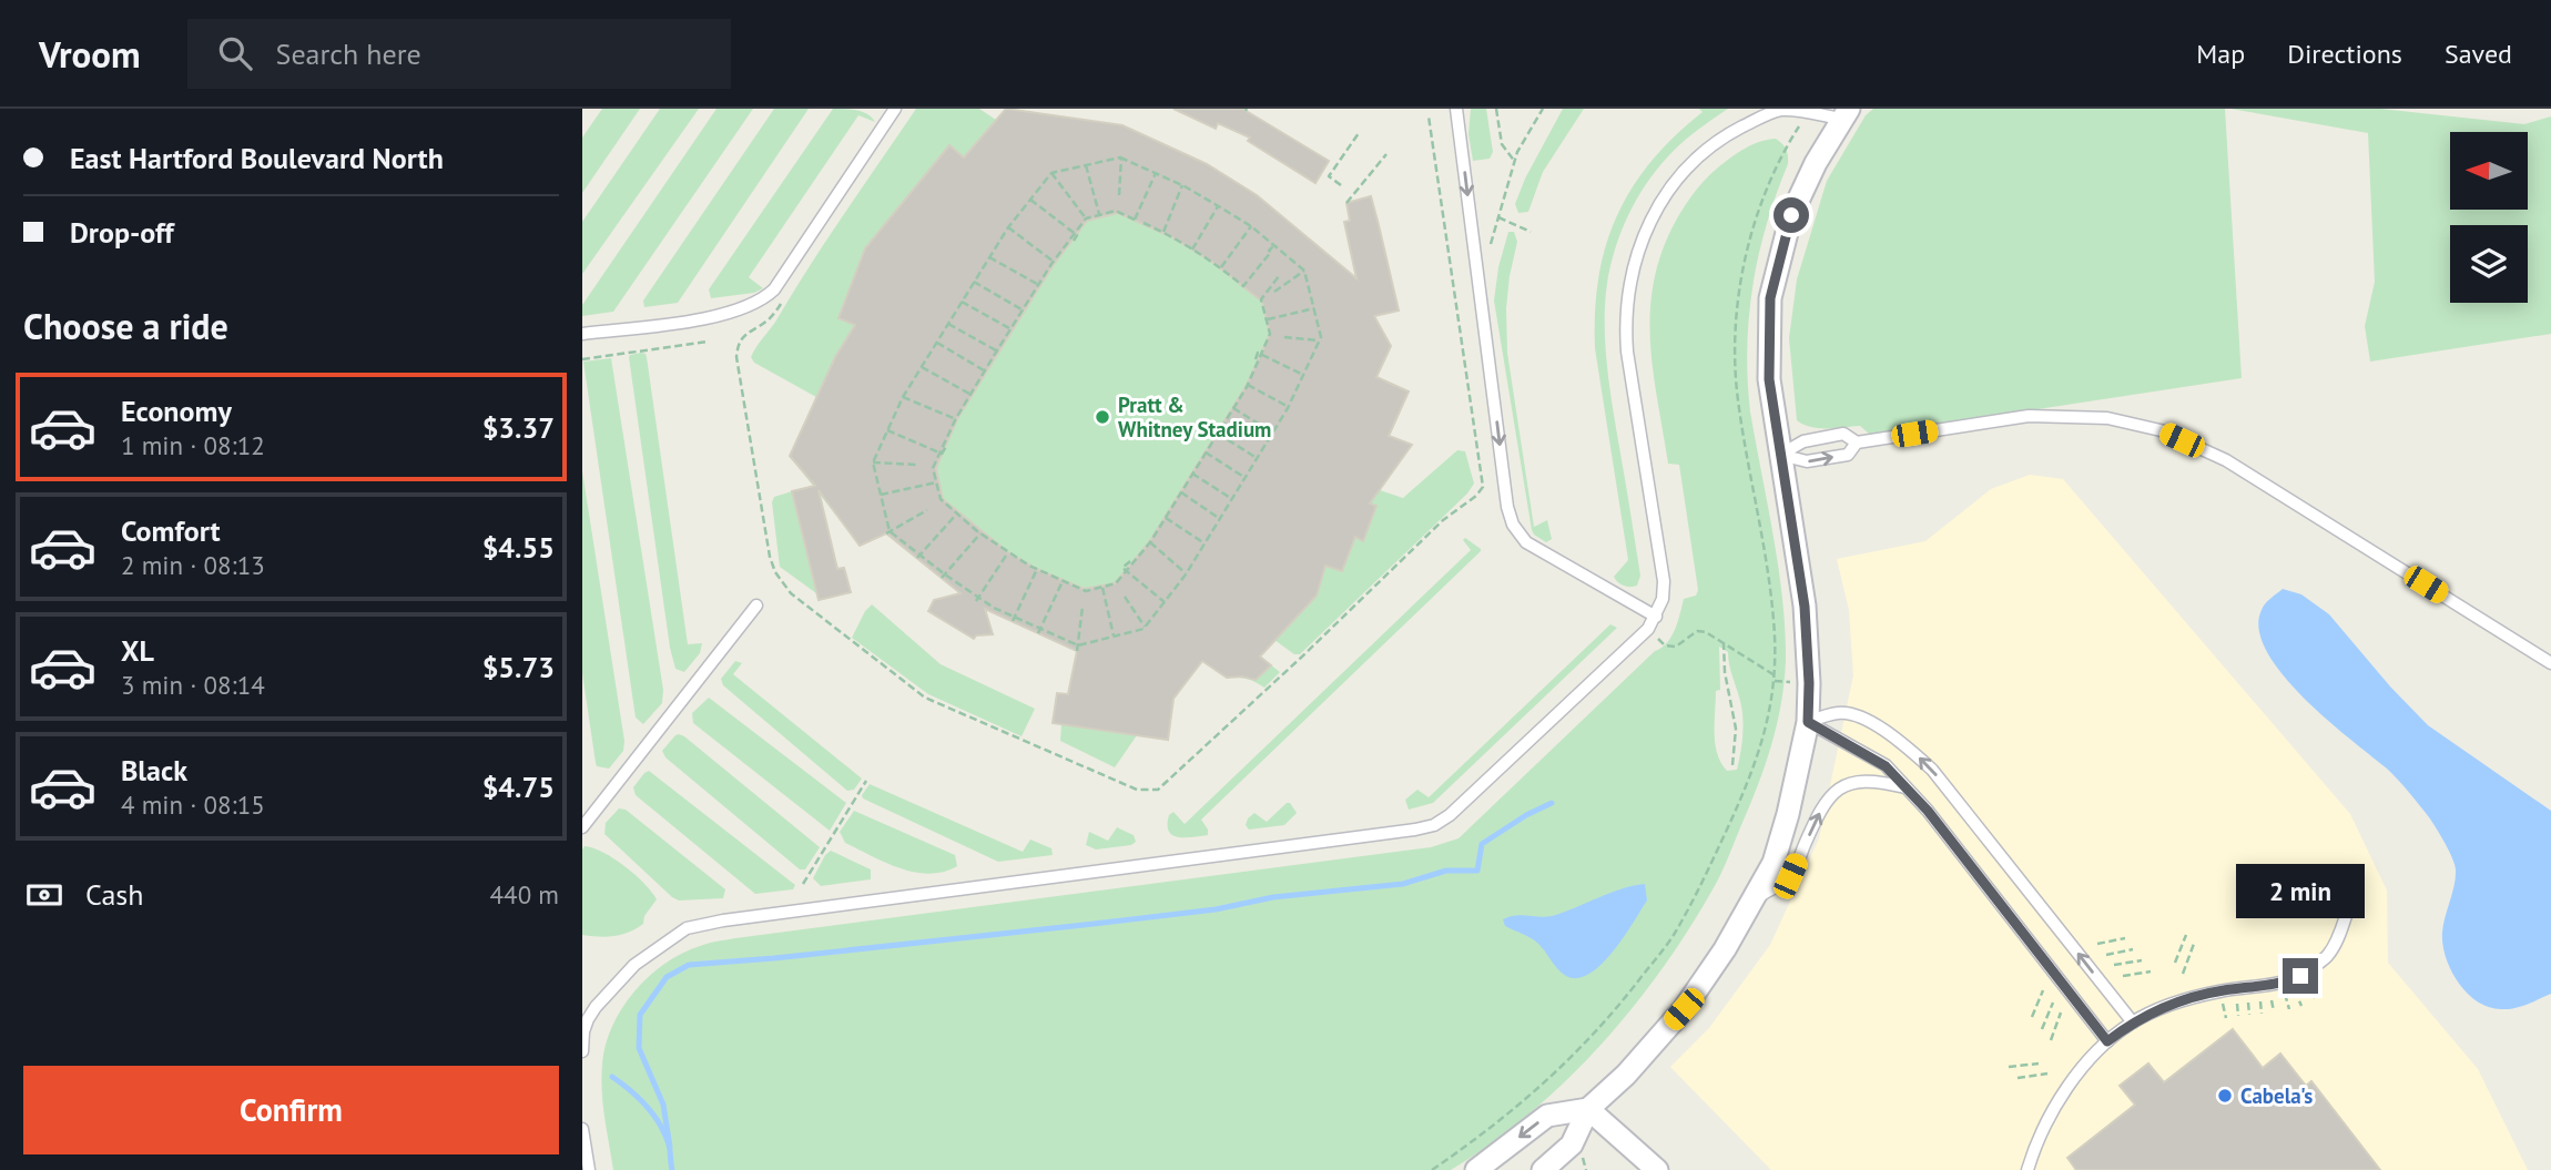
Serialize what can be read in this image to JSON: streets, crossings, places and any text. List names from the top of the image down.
{
  "places": ["Pratt & Whitney Stadium", "Cabela's"],
  "north": "left",
  "page": {
    "header": "Vroom",
    "search": "Search here",
    "nav": ["Map", "Directions", "Saved"],
    "banner": ["East Hartford Boulevard North", "Drop-off"],
    "heading": "Choose a ride",
    "list": [
      {
        "name": "Economy",
        "note": "1 min · 08:12",
        "value": "$3.37"
      },
      {
        "name": "Comfort",
        "note": "2 min · 08:13",
        "value": "$4.55"
      },
      {
        "name": "XL",
        "note": "3 min · 08:14",
        "value": "$5.73"
      },
      {
        "name": "Black",
        "note": "4 min · 08:15",
        "value": "$4.75"
      }
    ],
    "pay": ["Cash", "440 m"],
    "bubble": "2 min",
    "buttons": "Confirm"
  }
}
